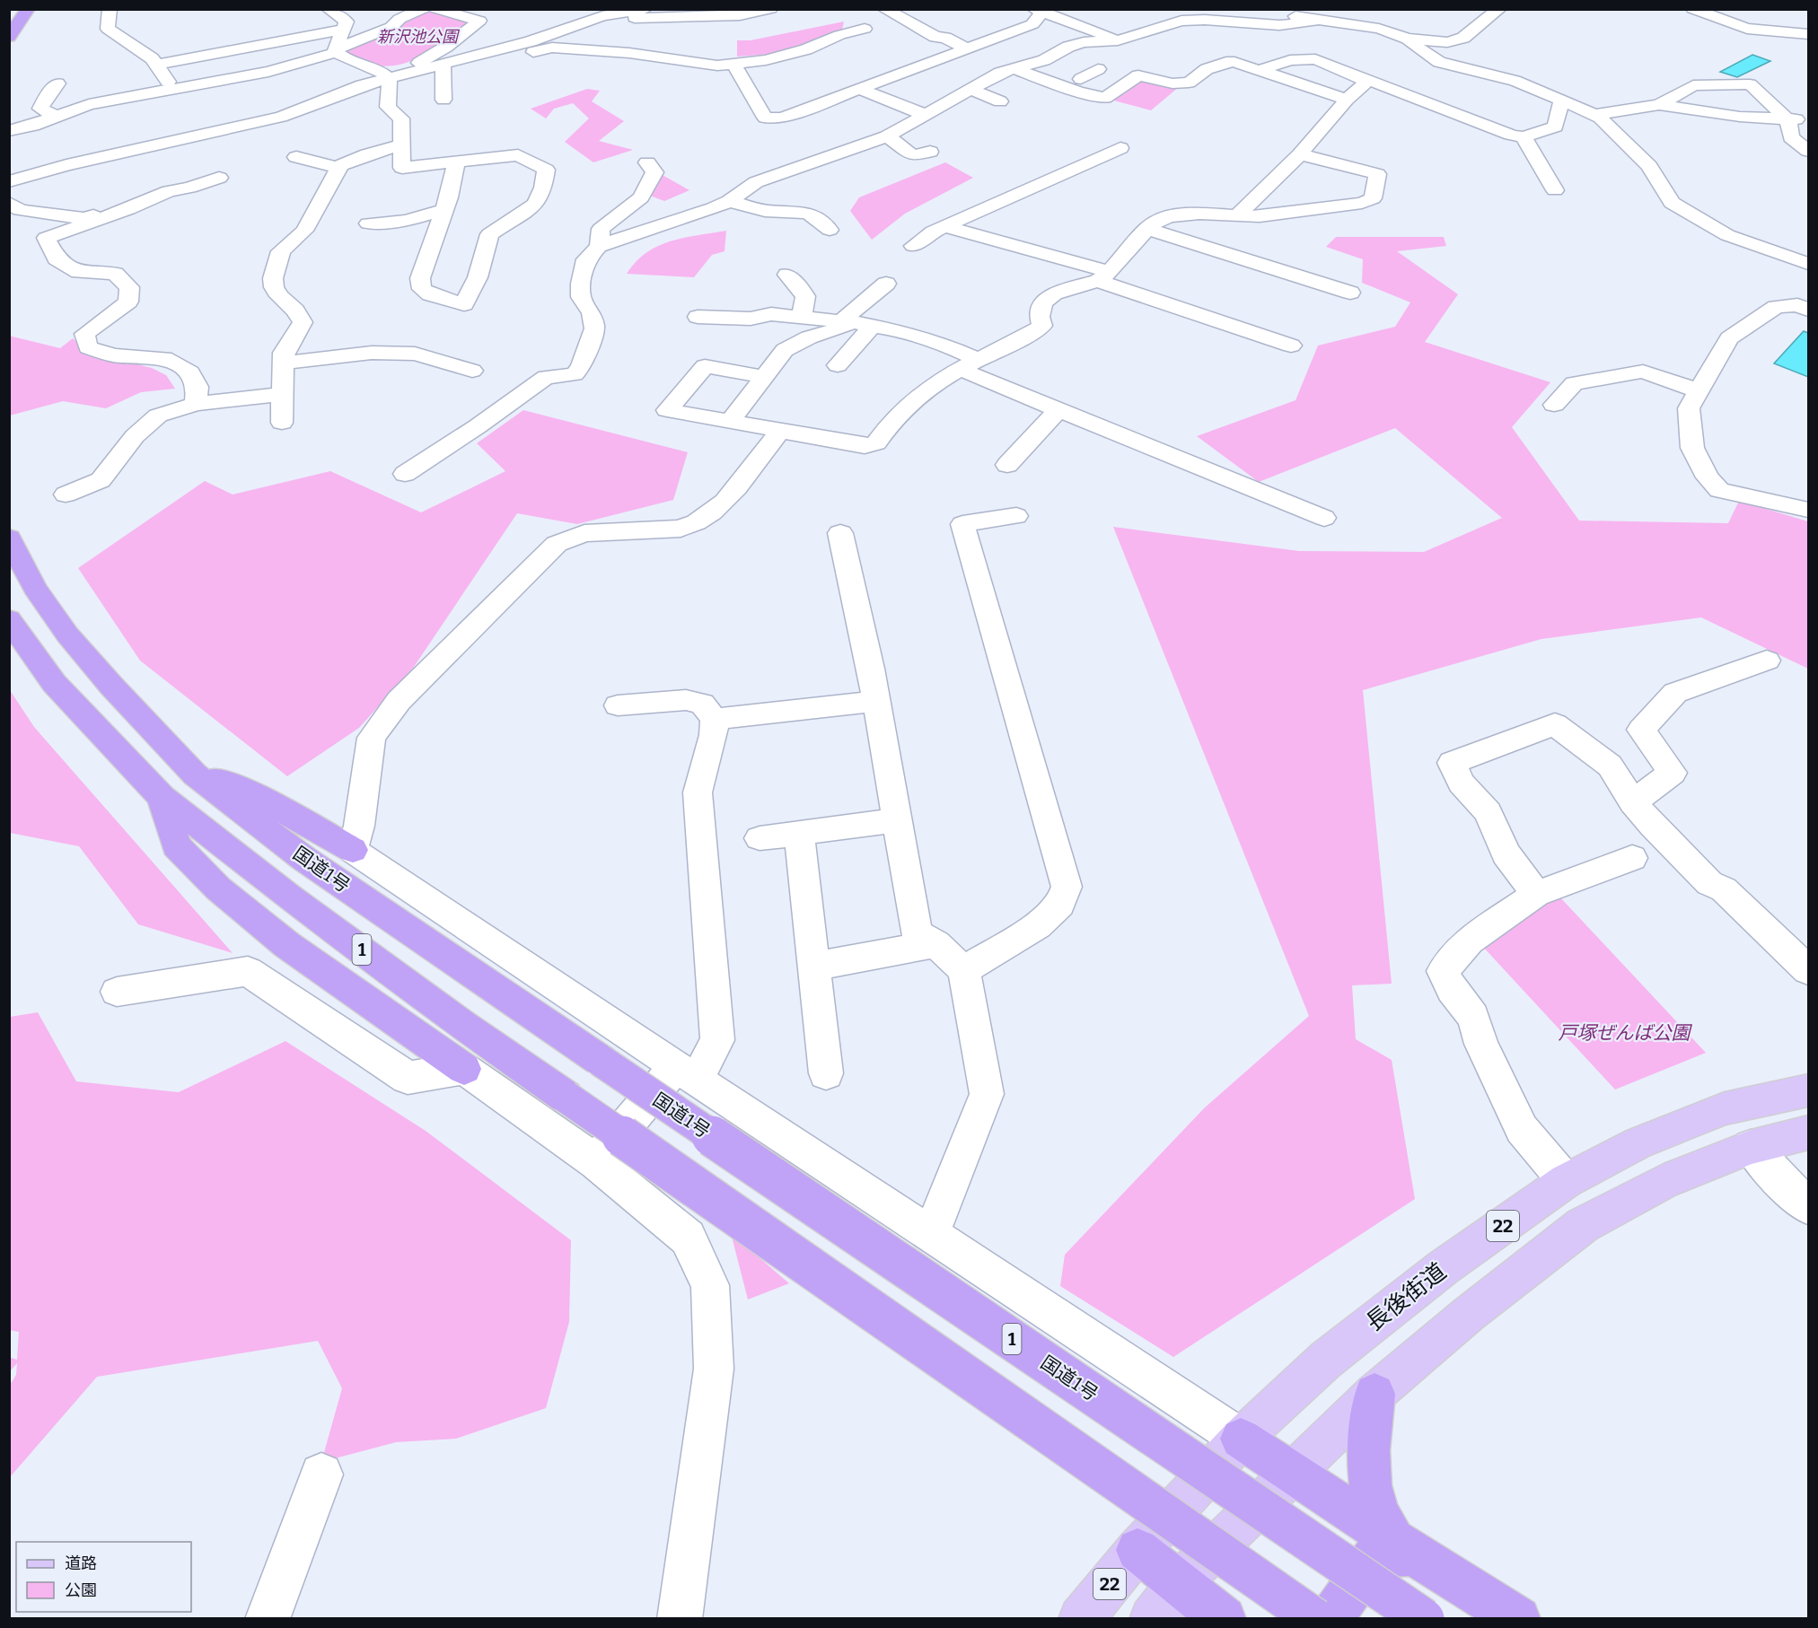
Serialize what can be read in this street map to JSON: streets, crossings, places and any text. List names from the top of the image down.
{
  "streets": {
    "highway": ["国道1号", "1"],
    "main road": ["22", "長後街道"]
  },
  "parks": ["新沢池公園", "戸塚ぜんば公園"],
  "legend": ["道路", "公園"]
}
